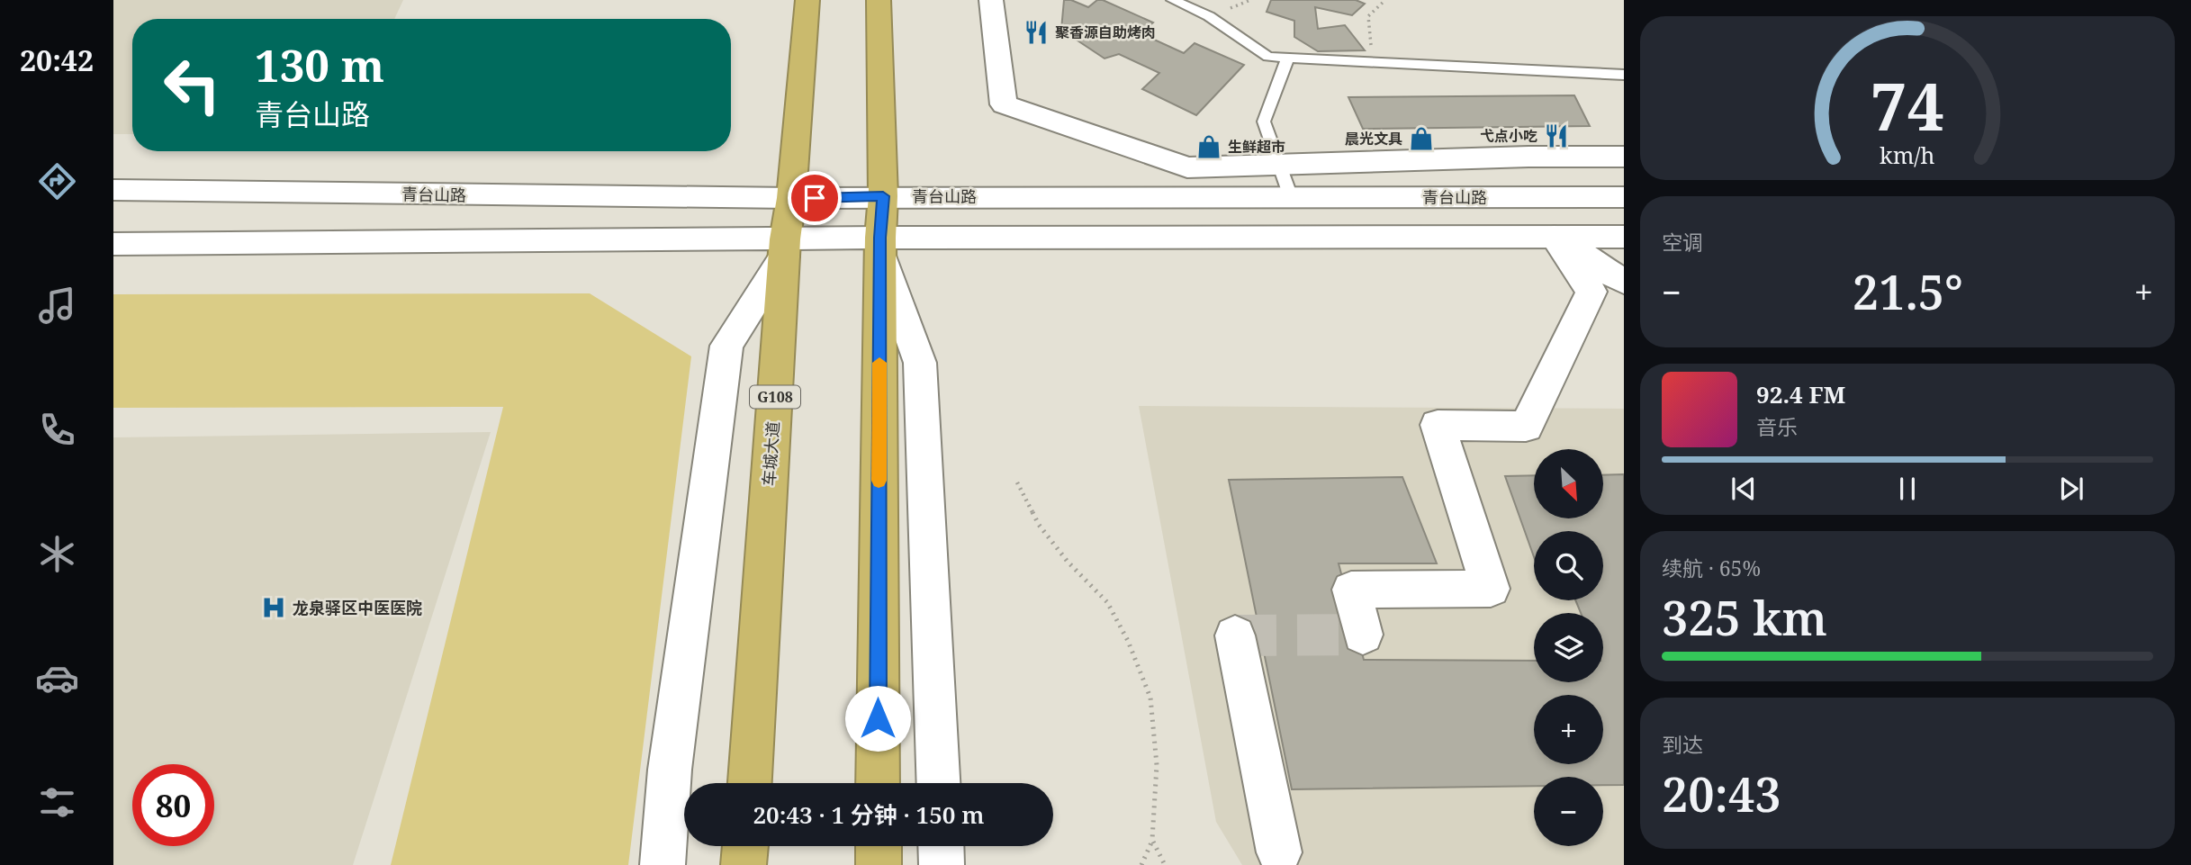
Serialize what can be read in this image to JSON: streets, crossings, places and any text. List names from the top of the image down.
{
  "streets": {
    "highway": ["G108", "车城大道"],
    "main road": ["青台山路"]
  },
  "crossings": [
    ["青台山路", "车城大道"]
  ],
  "places": {
    "restaurant": ["聚香源自助烤肉", "弋点小吃"],
    "shop": ["晨光文具", "生鲜超市"],
    "hospital": ["龙泉驿区中医医院"]
  },
  "north": "bottom right",
  "page": {
    "tabs": "20:42",
    "turn": ["130 m", "青台山路"],
    "tile": [
      "空调",
      ["续航 · 65%", "325 km"],
      ["到达", "20:43"]
    ],
    "heat": ["−", "21.5°", "+"],
    "song": ["92.4 FM", "音乐"],
    "map_buttons": ["+", "−"],
    "limit": "80",
    "trip": "20:43 · 1 分钟 · 150 m",
    "gauge": ["74", "km/h"]
  }
}
